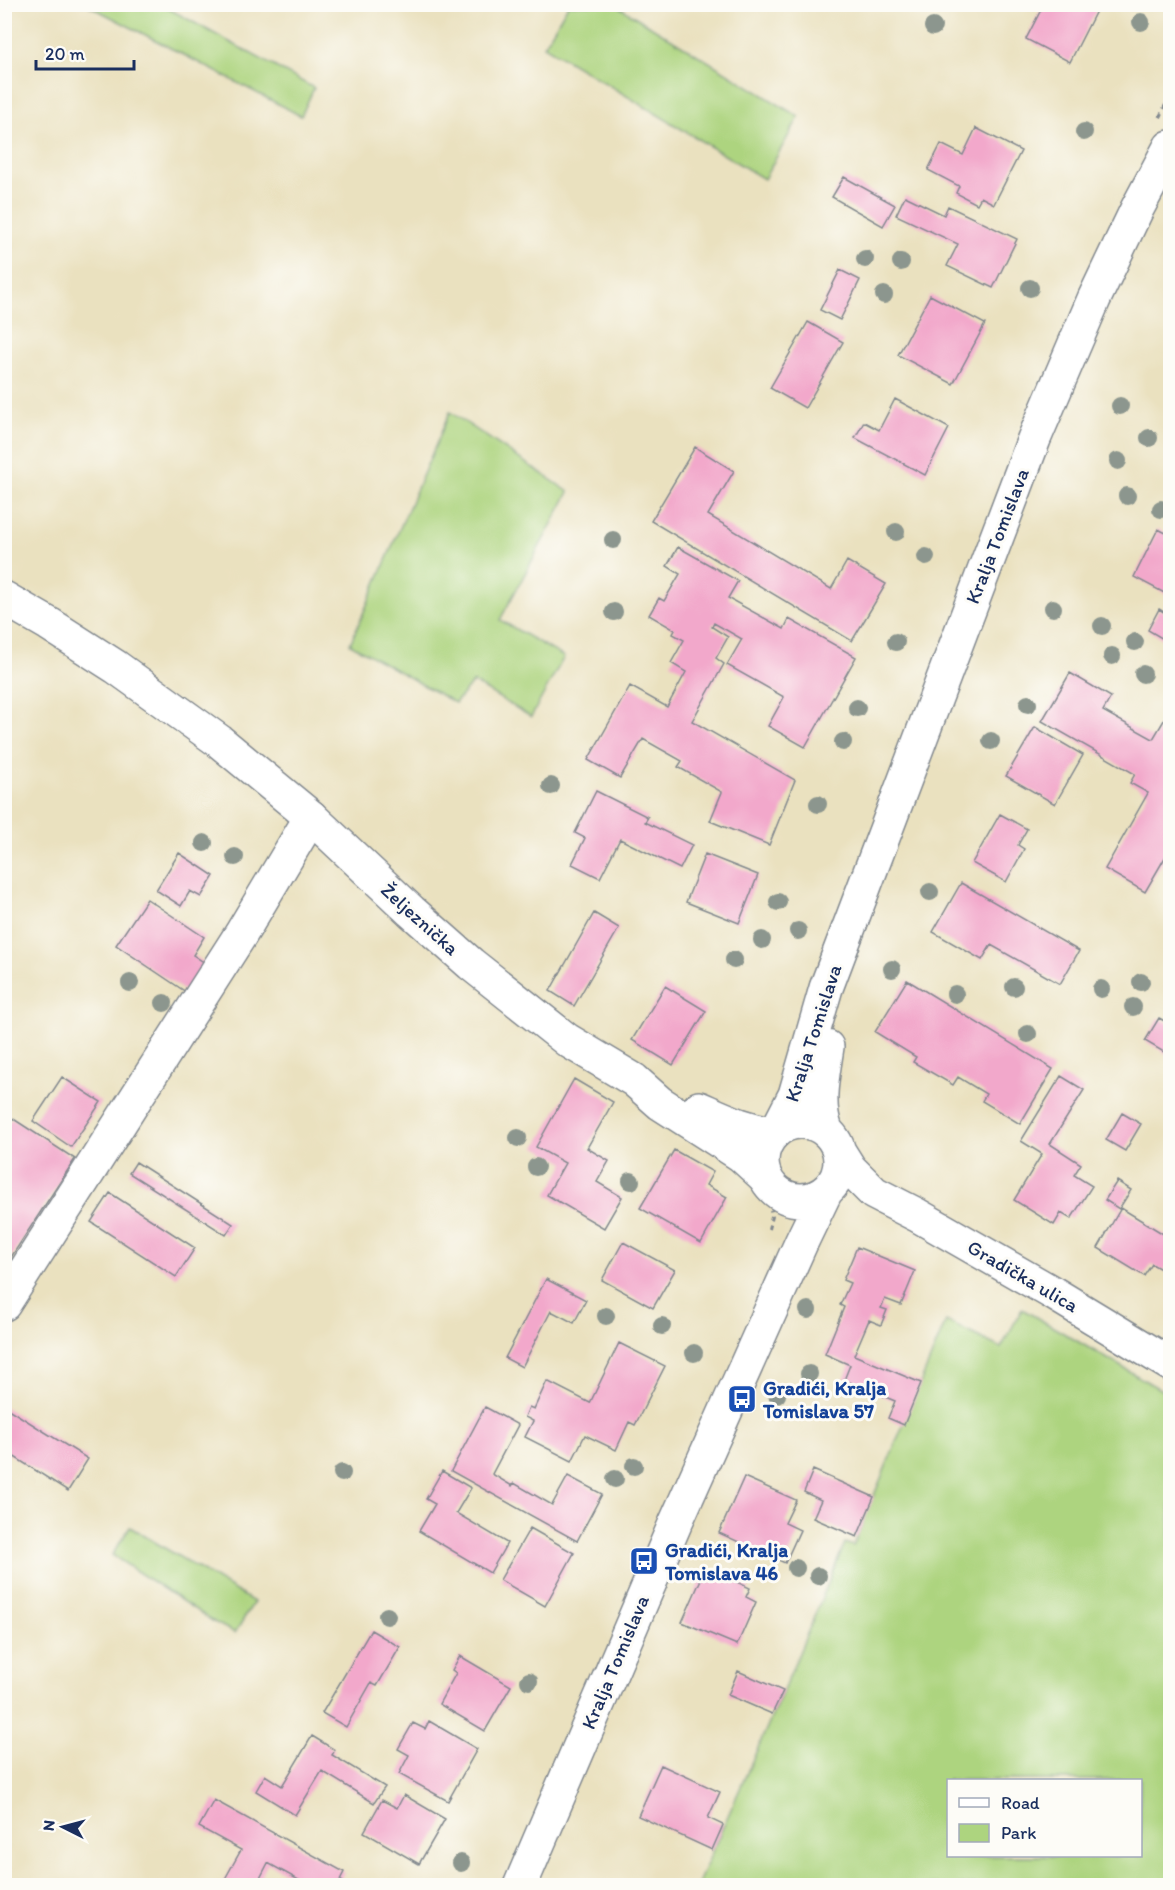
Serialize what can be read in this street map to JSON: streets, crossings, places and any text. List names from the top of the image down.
{
  "streets": {
    "street": ["Kralja Tomislava", "Željeznička", "Gradička ulica"]
  },
  "crossings": [
    ["Kralja Tomislava", "Željeznička"],
    ["Kralja Tomislava", "Gradička ulica"],
    ["Željeznička", "Gradička ulica"]
  ],
  "places": {
    "bus stop": ["Gradići, Kralja Tomislava 57", "Gradići, Kralja Tomislava 46"]
  },
  "legend": ["Road", "Park"],
  "scale_bar": "20 m",
  "north": "left"
}
